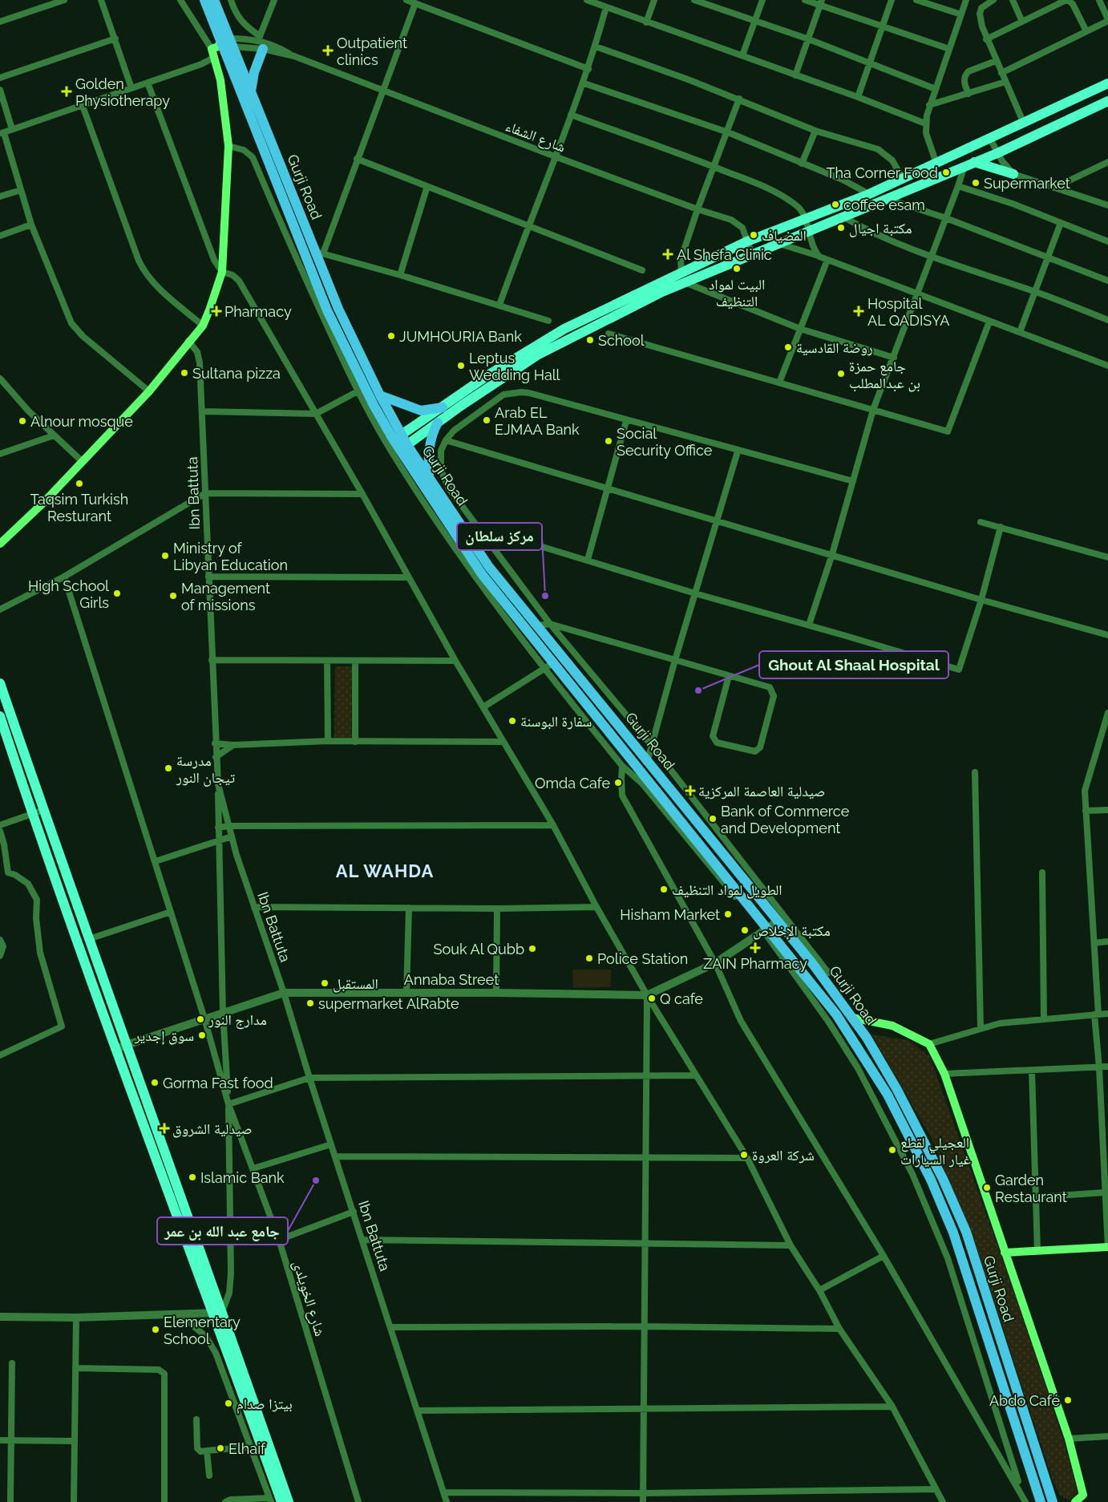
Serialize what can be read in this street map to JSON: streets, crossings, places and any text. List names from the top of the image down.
{
  "streets": {
    "highway": ["Gurji Road"],
    "street": [
      "شارع الشفاء",
      "Ibn Battuta",
      "Annaba Street",
      "شارع الخويلدى"
    ]
  },
  "crossings": [
    ["شارع الشفاء", "Gurji Road"],
    ["Gurji Road", "Annaba Street"],
    ["Ibn Battuta", "Annaba Street"]
  ],
  "districts": ["AL WAHDA"],
  "places": {
    "health": [
      "Outpatient clinics",
      "Golden Physiotherapy",
      "Al Shefa Clinic",
      "Pharmacy",
      "Hospital AL QADISYA",
      "صيدلية العاصمة المركزية",
      "ZAIN Pharmacy",
      "صيدلية الشروق"
    ],
    "other": [
      "Tha Corner Food",
      "Supermarket",
      "coffee esam",
      "مكتبة اجيال",
      "المضياف",
      "البيت لمواد التنظيف",
      "JUMHOURIA Bank",
      "School",
      "روضة القادسية",
      "Leptus Wedding Hall",
      "Sultana pizza",
      "جامع حمزة بن عبدالمطلب",
      "Arab EL EJMAA Bank",
      "Alnour mosque",
      "Social Security Office",
      "Taqsim Turkish Resturant",
      "Ministry of Libyan Education",
      "High School Girls",
      "Management of missions",
      "مركز سلطان",
      "Ghout Al Shaal Hospital",
      "سفارة البوسنة",
      "مدرسة تيجان النور",
      "Omda Cafe",
      "Bank of Commerce and Development",
      "الطويل لمواد التنظيف",
      "Hisham Market",
      "مكتبة الإخلاص",
      "Souk Al Qubb",
      "Police Station",
      "المستقبل",
      "Q cafe",
      "supermarket AlRabte",
      "مدارج النور",
      "سوق إجدير",
      "Gorma Fast food",
      "العجيلي لقطع غيار السيارات",
      "شركة العروة",
      "Islamic Bank",
      "جامع عبد الله بن عمر",
      "Garden Restaurant",
      "Elementary School",
      "Abdo Café",
      "بيتزا صدام",
      "Elhaif"
    ]
  }
}
